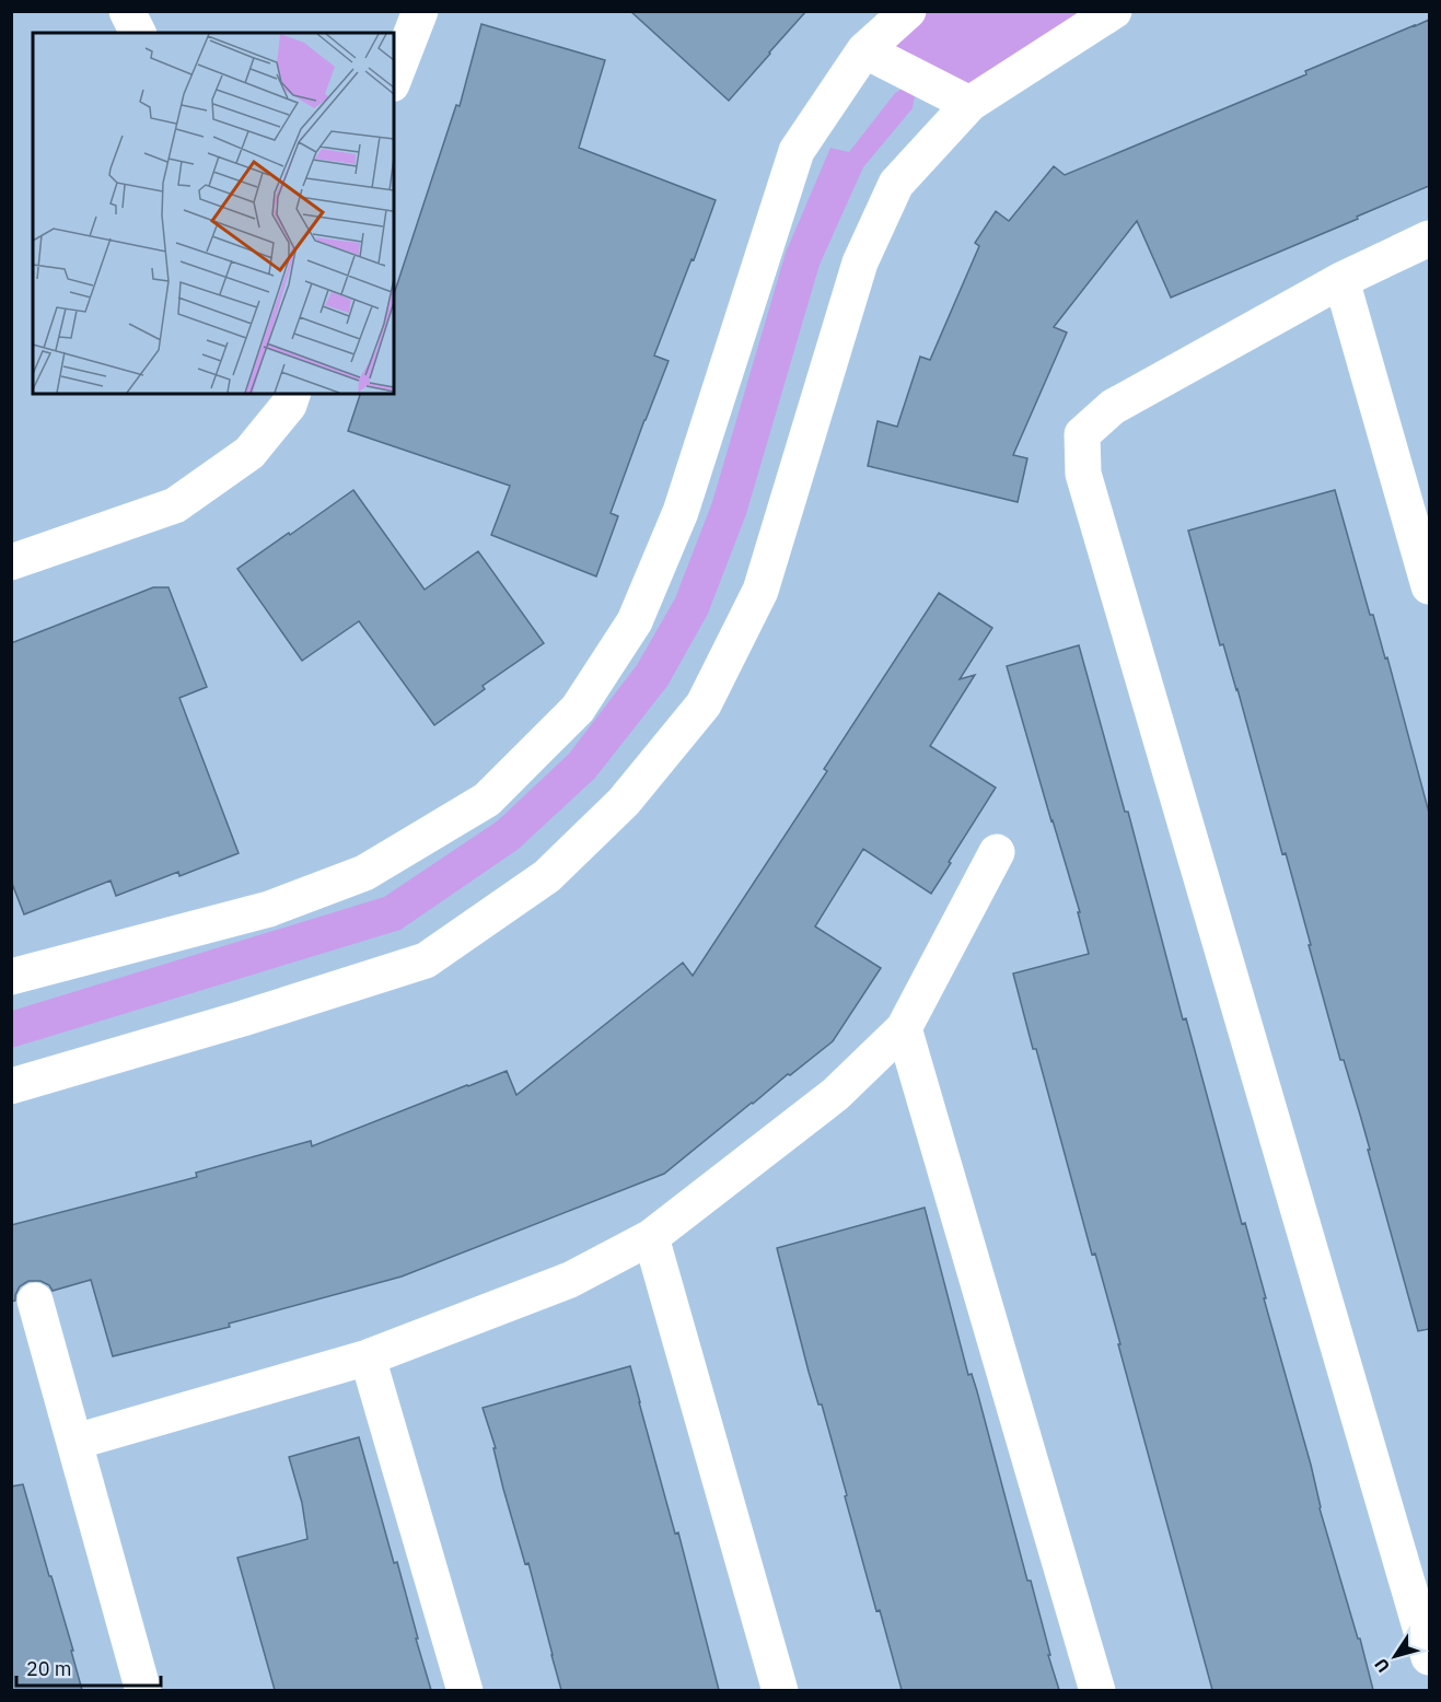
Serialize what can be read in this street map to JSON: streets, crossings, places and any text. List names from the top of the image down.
{
  "scale_bar": "20 m",
  "north": "bottom left"
}
